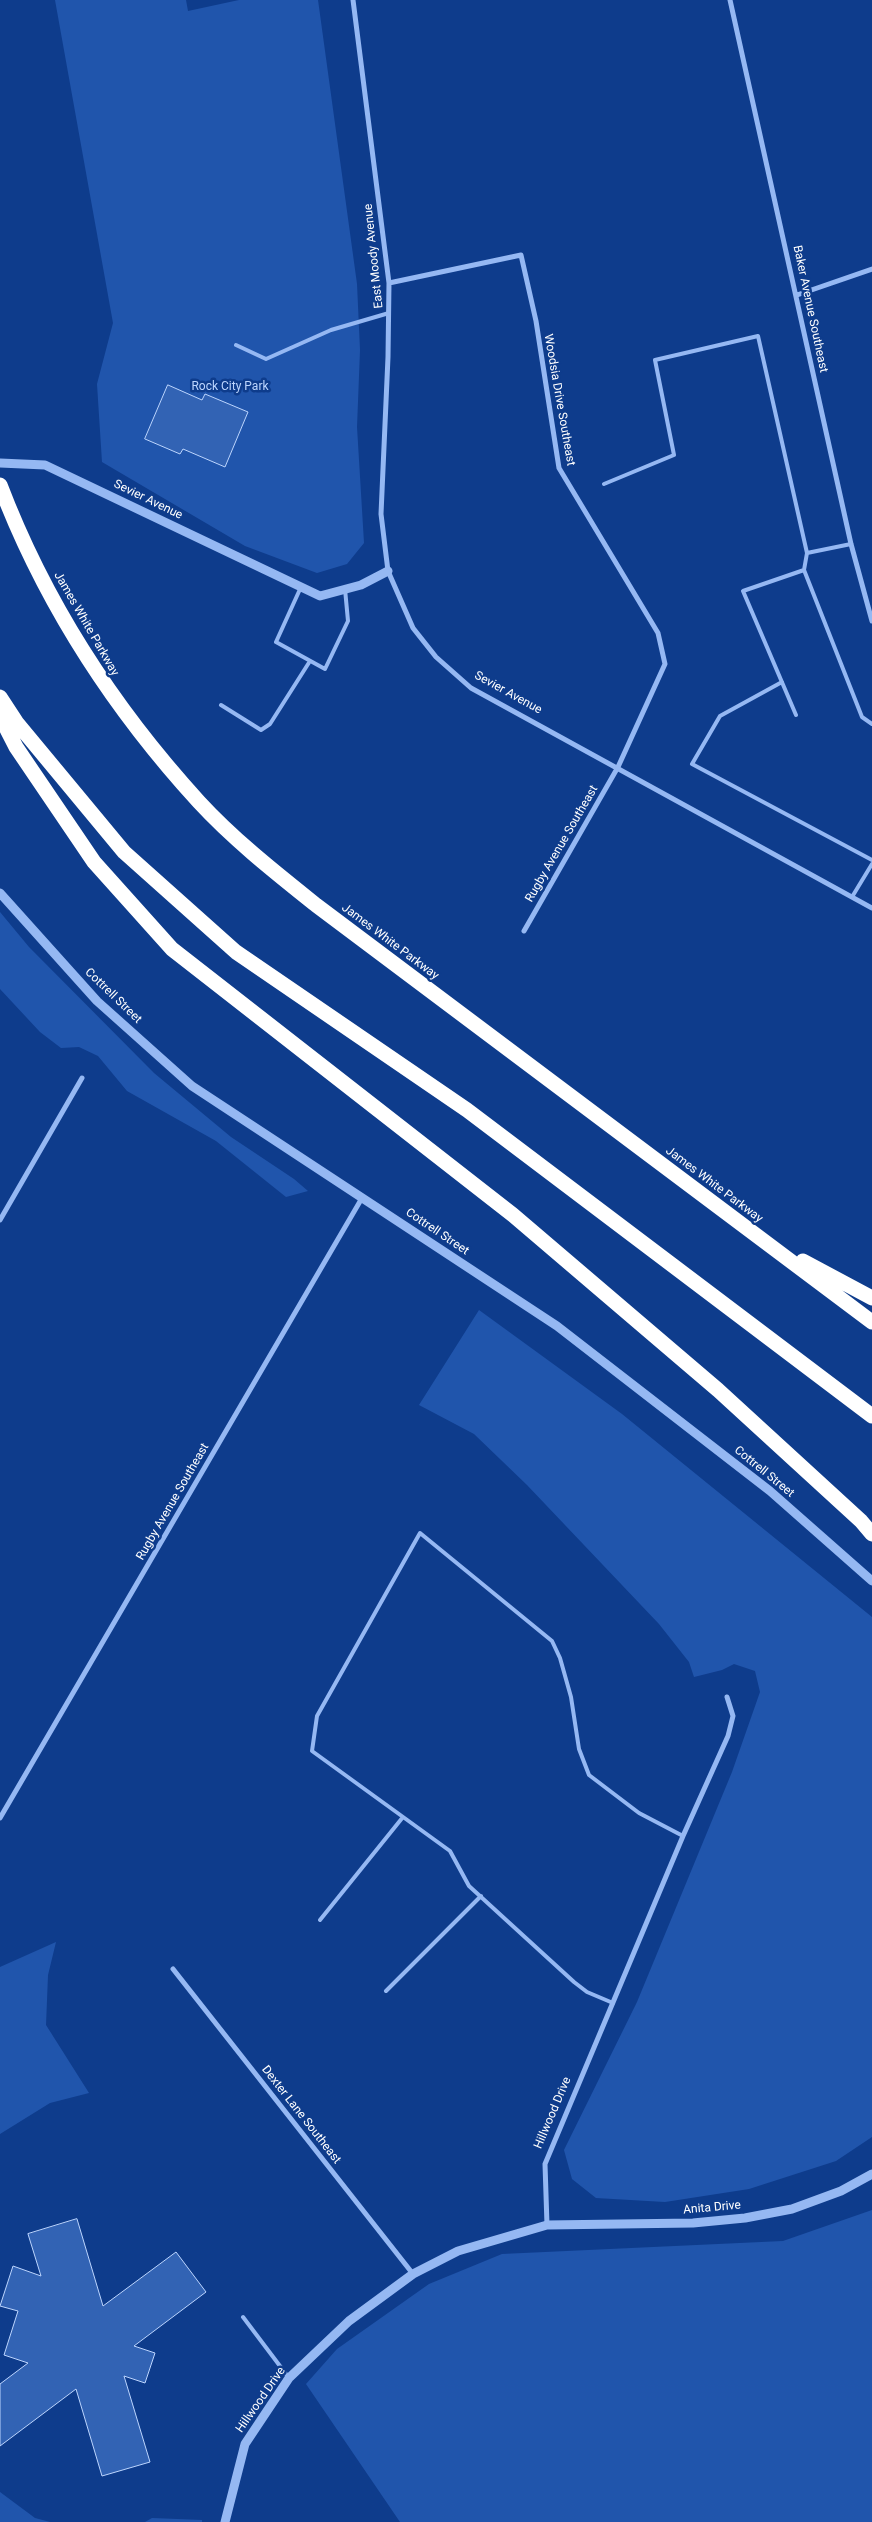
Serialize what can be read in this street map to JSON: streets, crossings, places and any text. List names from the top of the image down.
{
  "streets": {
    "highway": ["James White Parkway"],
    "street": [
      "East Moody Avenue",
      "Baker Avenue Southeast",
      "Woodsia Drive Southeast",
      "Sevier Avenue",
      "Rugby Avenue Southeast",
      "Cottrell Street",
      "Hillwood Drive",
      "Dexter Lane Southeast",
      "Anita Drive"
    ]
  },
  "crossings": [
    ["East Moody Avenue", "Woodsia Drive Southeast"],
    ["East Moody Avenue", "Sevier Avenue"],
    ["Woodsia Drive Southeast", "Sevier Avenue"],
    ["Woodsia Drive Southeast", "Rugby Avenue Southeast"],
    ["Sevier Avenue", "Rugby Avenue Southeast"],
    ["Rugby Avenue Southeast", "Cottrell Street"],
    ["Hillwood Drive", "Dexter Lane Southeast"],
    ["Hillwood Drive", "Anita Drive"]
  ],
  "parks": ["Rock City Park"]
}
